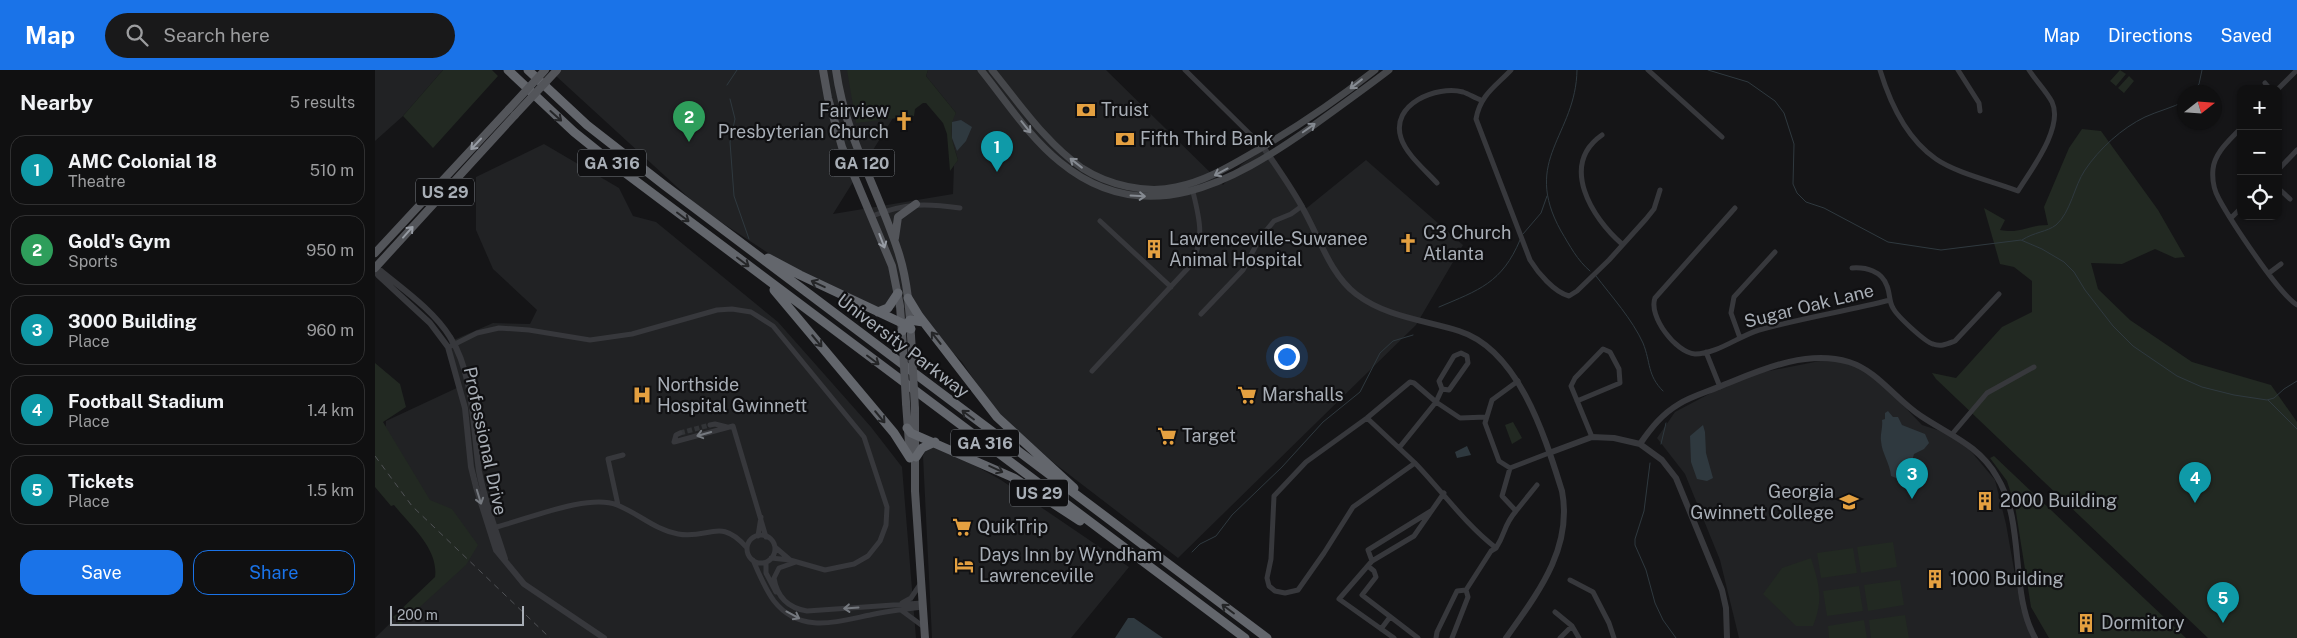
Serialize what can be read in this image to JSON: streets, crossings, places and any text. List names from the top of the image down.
{
  "streets": {
    "highway": ["GA 316", "US 29", "University Parkway"],
    "main road": ["GA 120"],
    "street": ["Sugar Oak Lane", "Professional Drive"]
  },
  "crossings": [
    ["GA 120", "US 29"],
    ["US 29", "University Parkway"]
  ],
  "places": {
    "bank": ["Truist", "Fifth Third Bank"],
    "church": ["Fairview Presbyterian Church", "C3 Church Atlanta"],
    "building": [
      "Lawrenceville-Suwanee Animal Hospital",
      "2000 Building",
      "1000 Building",
      "Dormitory"
    ],
    "hospital": ["Northside Hospital Gwinnett"],
    "supermarket": ["Marshalls", "Target", "QuikTrip"],
    "school or university": ["Georgia Gwinnett College"],
    "hotel": ["Days Inn by Wyndham Lawrenceville"]
  },
  "scale_bar": "200 m",
  "north": "right",
  "page": {
    "header": "Map",
    "search": "Search here",
    "nav": ["Map", "Directions", "Saved"],
    "heading": ["Nearby", "5 results"],
    "map_buttons": ["+", "−"],
    "pins": [
      "2",
      "1",
      "3",
      "4",
      "5"
    ],
    "list": [
      {
        "mark": "1",
        "name": "AMC Colonial 18",
        "note": "Theatre",
        "value": "510 m"
      },
      {
        "mark": "2",
        "name": "Gold's Gym",
        "note": "Sports",
        "value": "950 m"
      },
      {
        "mark": "3",
        "name": "3000 Building",
        "note": "Place",
        "value": "960 m"
      },
      {
        "mark": "4",
        "name": "Football Stadium",
        "note": "Place",
        "value": "1.4 km"
      },
      {
        "mark": "5",
        "name": "Tickets",
        "note": "Place",
        "value": "1.5 km"
      }
    ],
    "buttons": ["Save", "Share"],
    "scale": "200 m"
  }
}
